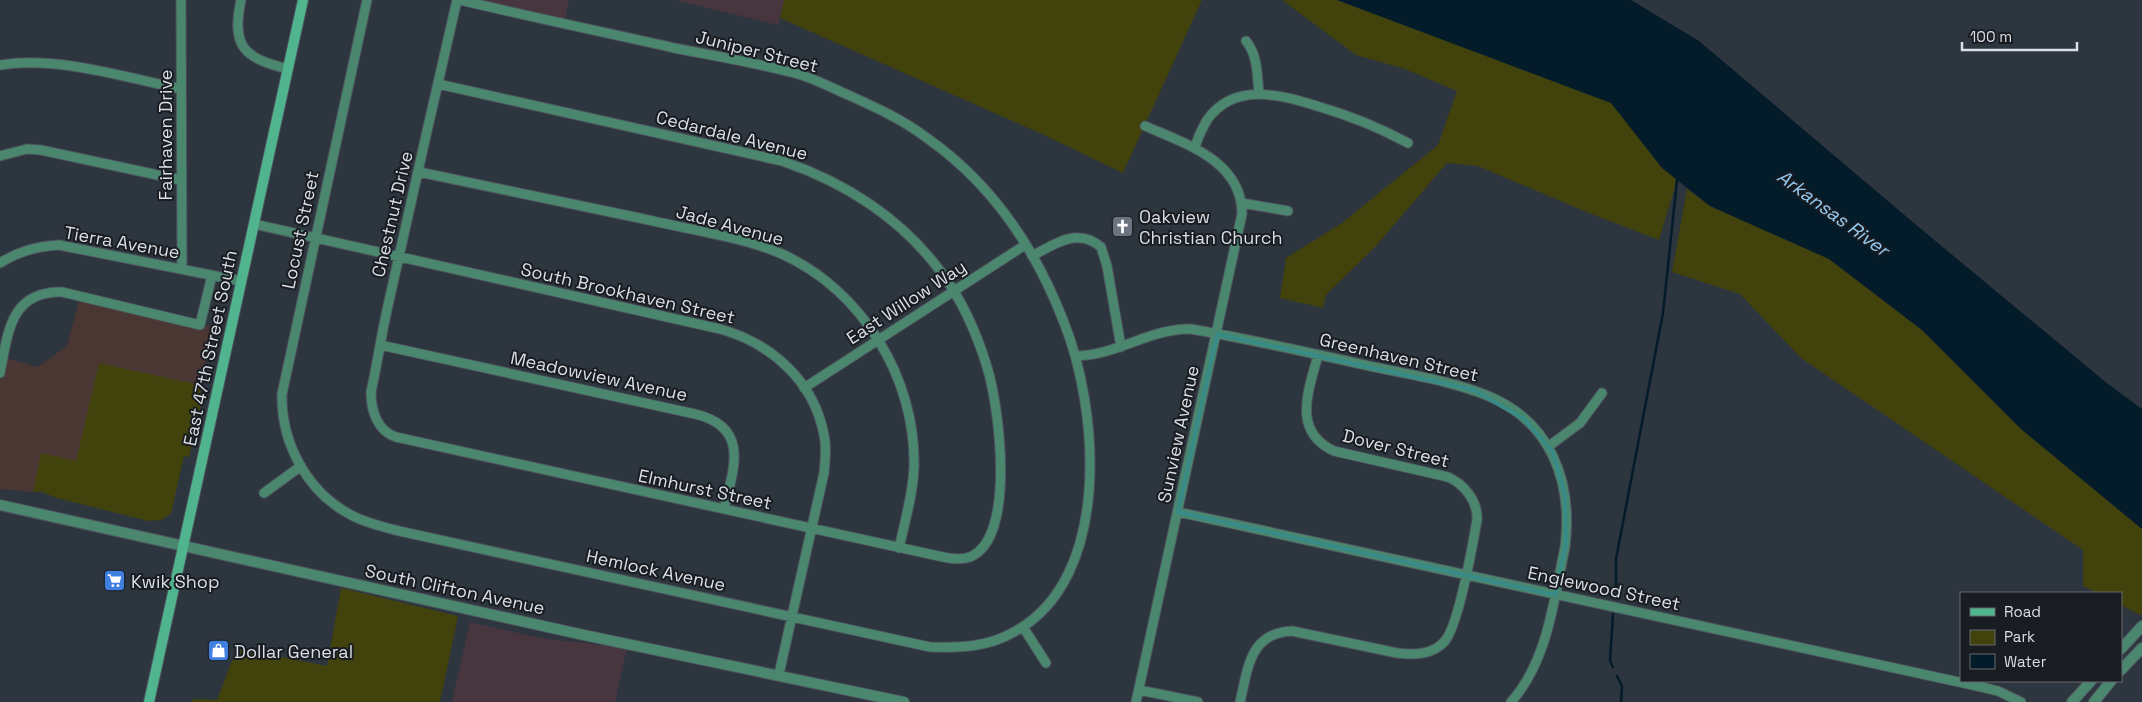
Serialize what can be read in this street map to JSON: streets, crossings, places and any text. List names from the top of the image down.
{
  "streets": {
    "main road": ["East 47th Street South"],
    "street": [
      "Juniper Street",
      "Fairhaven Drive",
      "Cedardale Avenue",
      "Chestnut Drive",
      "Jade Avenue",
      "Locust Street",
      "Tierra Avenue",
      "South Brookhaven Street",
      "East Willow Way",
      "Greenhaven Street",
      "Meadowview Avenue",
      "Sunview Avenue",
      "Dover Street",
      "Elmhurst Street",
      "Hemlock Avenue",
      "Englewood Street",
      "South Clifton Avenue"
    ]
  },
  "crossings": [
    ["Juniper Street", "Chestnut Drive"],
    ["Juniper Street", "East Willow Way"],
    ["Juniper Street", "Greenhaven Street"],
    ["Juniper Street", "Hemlock Avenue"],
    ["Fairhaven Drive", "Tierra Avenue"],
    ["Cedardale Avenue", "Chestnut Drive"],
    ["Cedardale Avenue", "East Willow Way"],
    ["Cedardale Avenue", "Elmhurst Street"],
    ["Chestnut Drive", "Jade Avenue"],
    ["Chestnut Drive", "South Brookhaven Street"],
    ["Chestnut Drive", "Meadowview Avenue"],
    ["Chestnut Drive", "Elmhurst Street"],
    ["Jade Avenue", "East Willow Way"],
    ["Jade Avenue", "Elmhurst Street"],
    ["Locust Street", "South Brookhaven Street"],
    ["Locust Street", "Hemlock Avenue"],
    ["Tierra Avenue", "East 47th Street South"],
    ["South Brookhaven Street", "East Willow Way"],
    ["South Brookhaven Street", "East 47th Street South"],
    ["South Brookhaven Street", "Elmhurst Street"],
    ["South Brookhaven Street", "Hemlock Avenue"],
    ["South Brookhaven Street", "South Clifton Avenue"],
    ["East 47th Street South", "South Clifton Avenue"],
    ["Greenhaven Street", "Sunview Avenue"],
    ["Greenhaven Street", "Dover Street"],
    ["Greenhaven Street", "Englewood Street"],
    ["Meadowview Avenue", "Elmhurst Street"],
    ["Sunview Avenue", "Englewood Street"],
    ["Dover Street", "Englewood Street"]
  ],
  "water": ["Arkansas River"],
  "places": {
    "church": ["Oakview Christian Church"],
    "supermarket": ["Kwik Shop"],
    "shop": ["Dollar General"]
  },
  "legend": ["Road", "Park", "Water"],
  "scale_bar": "100 m"
}
